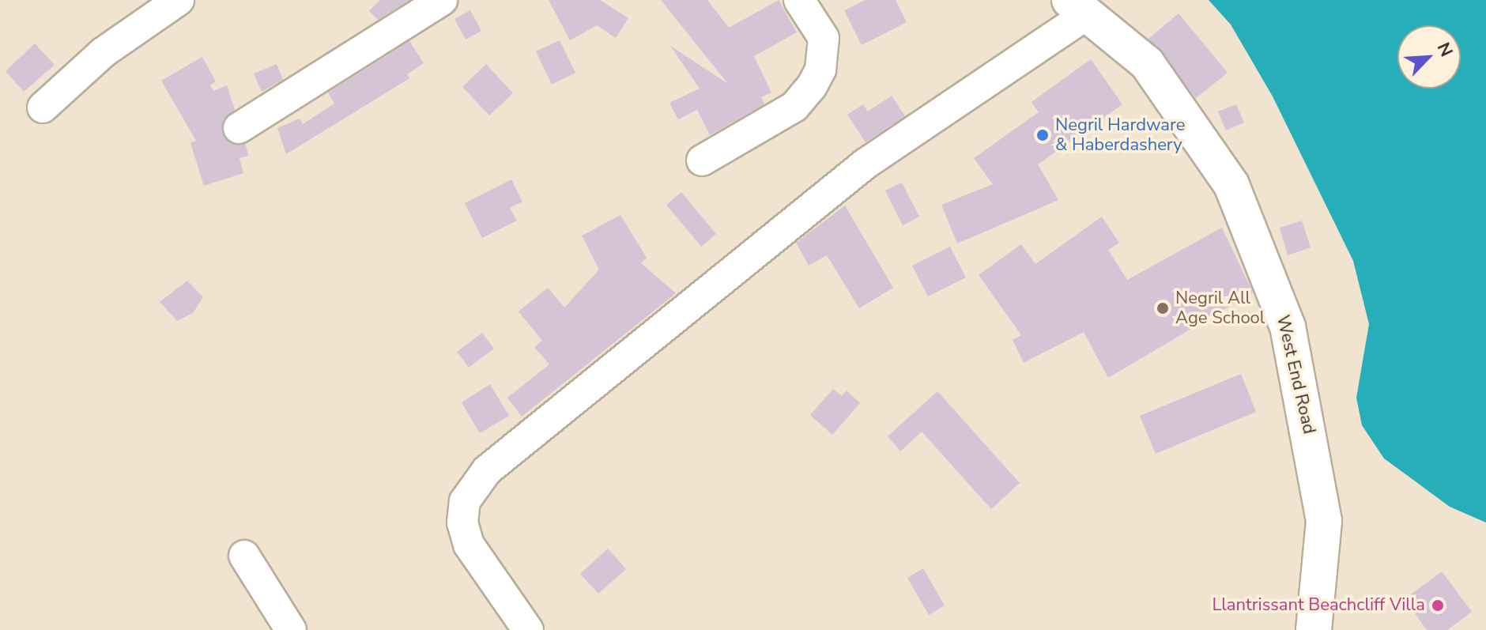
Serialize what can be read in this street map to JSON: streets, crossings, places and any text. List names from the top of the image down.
{
  "streets": {
    "main road": ["West End Road"]
  },
  "places": ["Negril Hardware & Haberdashery", "Negril All Age School", "Llantrissant Beachcliff Villa"],
  "north": "top right"
}
